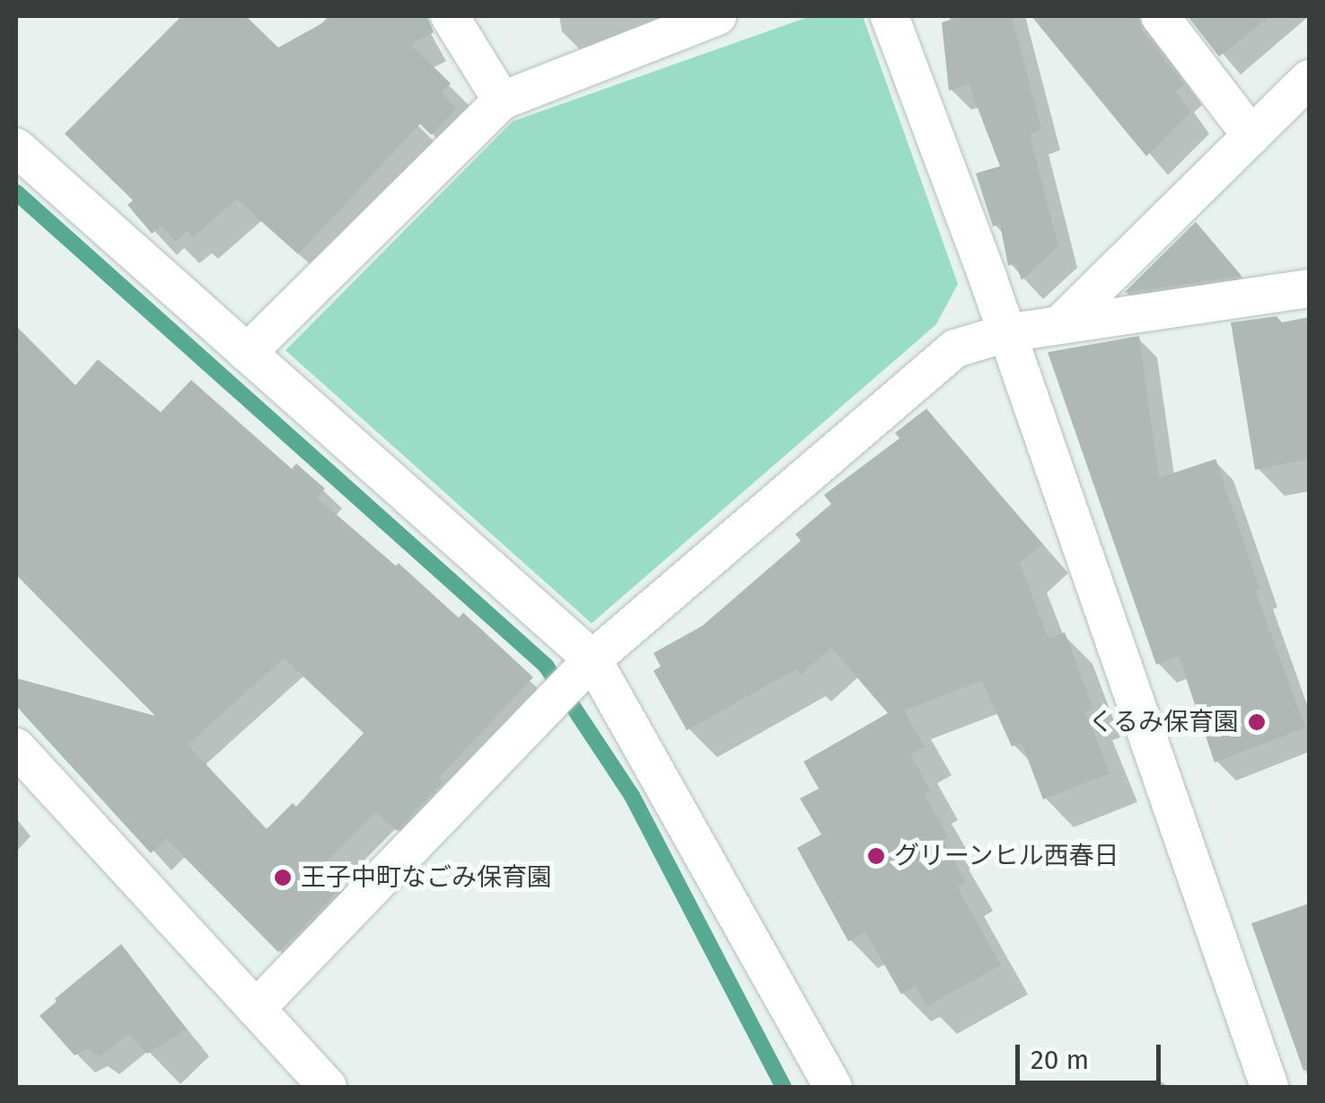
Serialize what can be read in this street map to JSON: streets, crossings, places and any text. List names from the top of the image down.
{
  "places": ["くるみ保育園", "グリーンヒル西春日", "王子中町なごみ保育園"],
  "scale_bar": "20 m"
}
